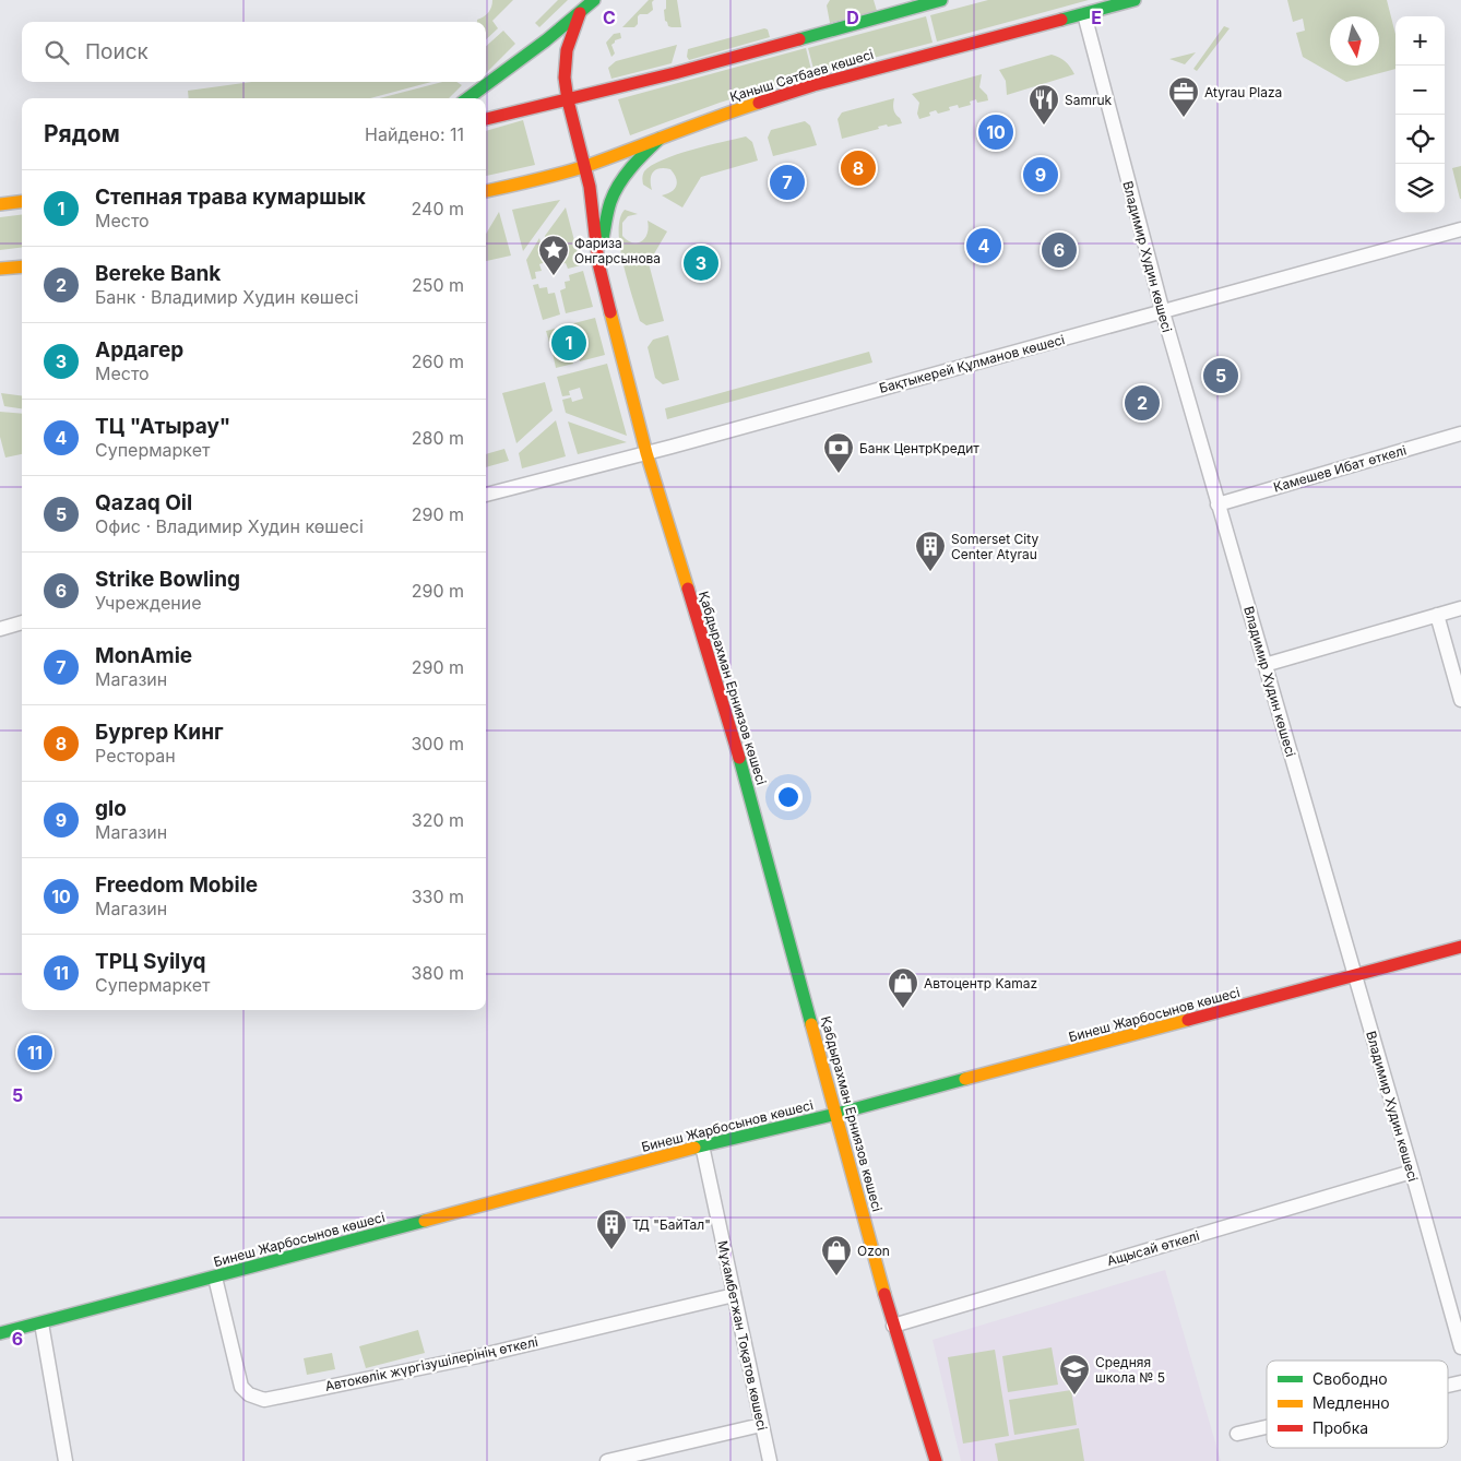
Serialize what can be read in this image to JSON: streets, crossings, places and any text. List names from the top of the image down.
{
  "streets": {
    "street": [
      "Қаныш Сәтбаев көшесі",
      "Владимир Худин көшесі",
      "Бақтыкерей Құлманов көшесі",
      "Камешев Ибат өткелі",
      "Қабдырахман Ерниязов көшесі",
      "Бинеш Жарбосынов көшесі",
      "Ащысай өткелі",
      "Мұхамбетжан Тоқатов көшесі",
      "Автокөлік жүргізушілерінің өткелі"
    ]
  },
  "crossings": [
    ["Қаныш Сәтбаев көшесі", "Владимир Худин көшесі"],
    ["Қаныш Сәтбаев көшесі", "Қабдырахман Ерниязов көшесі"],
    ["Владимир Худин көшесі", "Бақтыкерей Құлманов көшесі"],
    ["Владимир Худин көшесі", "Камешев Ибат өткелі"],
    ["Владимир Худин көшесі", "Бинеш Жарбосынов көшесі"],
    ["Владимир Худин көшесі", "Ащысай өткелі"],
    ["Бақтыкерей Құлманов көшесі", "Қабдырахман Ерниязов көшесі"],
    ["Қабдырахман Ерниязов көшесі", "Бинеш Жарбосынов көшесі"],
    ["Қабдырахман Ерниязов көшесі", "Ащысай өткелі"],
    ["Бинеш Жарбосынов көшесі", "Мұхамбетжан Тоқатов көшесі"],
    ["Бинеш Жарбосынов көшесі", "Автокөлік жүргізушілерінің өткелі"],
    ["Мұхамбетжан Тоқатов көшесі", "Автокөлік жүргізушілерінің өткелі"]
  ],
  "places": {
    "office": ["Atyrau Plaza"],
    "restaurant": ["Samruk"],
    "place": ["Фариза Онгарсынова"],
    "bank": ["Банк ЦентрКредит"],
    "building": ["Somerset City Center Atyrau", "ТД \"БайТал\""],
    "shop": ["Автоцентр Kamaz", "Ozon"],
    "school or university": ["Средняя школа № 5"]
  },
  "legend": ["Свободно", "Медленно", "Пробка"],
  "north": "bottom",
  "page": {
    "map_buttons": ["+", "−"],
    "search": "Поиск",
    "heading": ["Рядом", "Найдено: 11"],
    "pins": [
      "10",
      "8",
      "9",
      "7",
      "4",
      "6",
      "3",
      "1",
      "5",
      "2",
      "11"
    ],
    "list": [
      {
        "mark": "1",
        "name": "Степная трава кумаршык",
        "note": "Место",
        "value": "240 m"
      },
      {
        "mark": "2",
        "name": "Bereke Bank",
        "note": "Банк · Владимир Худин көшесі",
        "value": "250 m"
      },
      {
        "mark": "3",
        "name": "Ардагер",
        "note": "Место",
        "value": "260 m"
      },
      {
        "mark": "4",
        "name": "ТЦ \"Атырау\"",
        "note": "Супермаркет",
        "value": "280 m"
      },
      {
        "mark": "5",
        "name": "Qazaq Oil",
        "note": "Офис · Владимир Худин көшесі",
        "value": "290 m"
      },
      {
        "mark": "6",
        "name": "Strike Bowling",
        "note": "Учреждение",
        "value": "290 m"
      },
      {
        "mark": "7",
        "name": "MonAmie",
        "note": "Магазин",
        "value": "290 m"
      },
      {
        "mark": "8",
        "name": "Бургер Кинг",
        "note": "Ресторан",
        "value": "300 m"
      },
      {
        "mark": "9",
        "name": "glo",
        "note": "Магазин",
        "value": "320 m"
      },
      {
        "mark": "10",
        "name": "Freedom Mobile",
        "note": "Магазин",
        "value": "330 m"
      },
      {
        "mark": "11",
        "name": "ТРЦ Syilyq",
        "note": "Супермаркет",
        "value": "380 m"
      }
    ]
  },
  "grid": {
    "columns": ["C", "D", "E"],
    "rows": ["5", "6"]
  }
}
